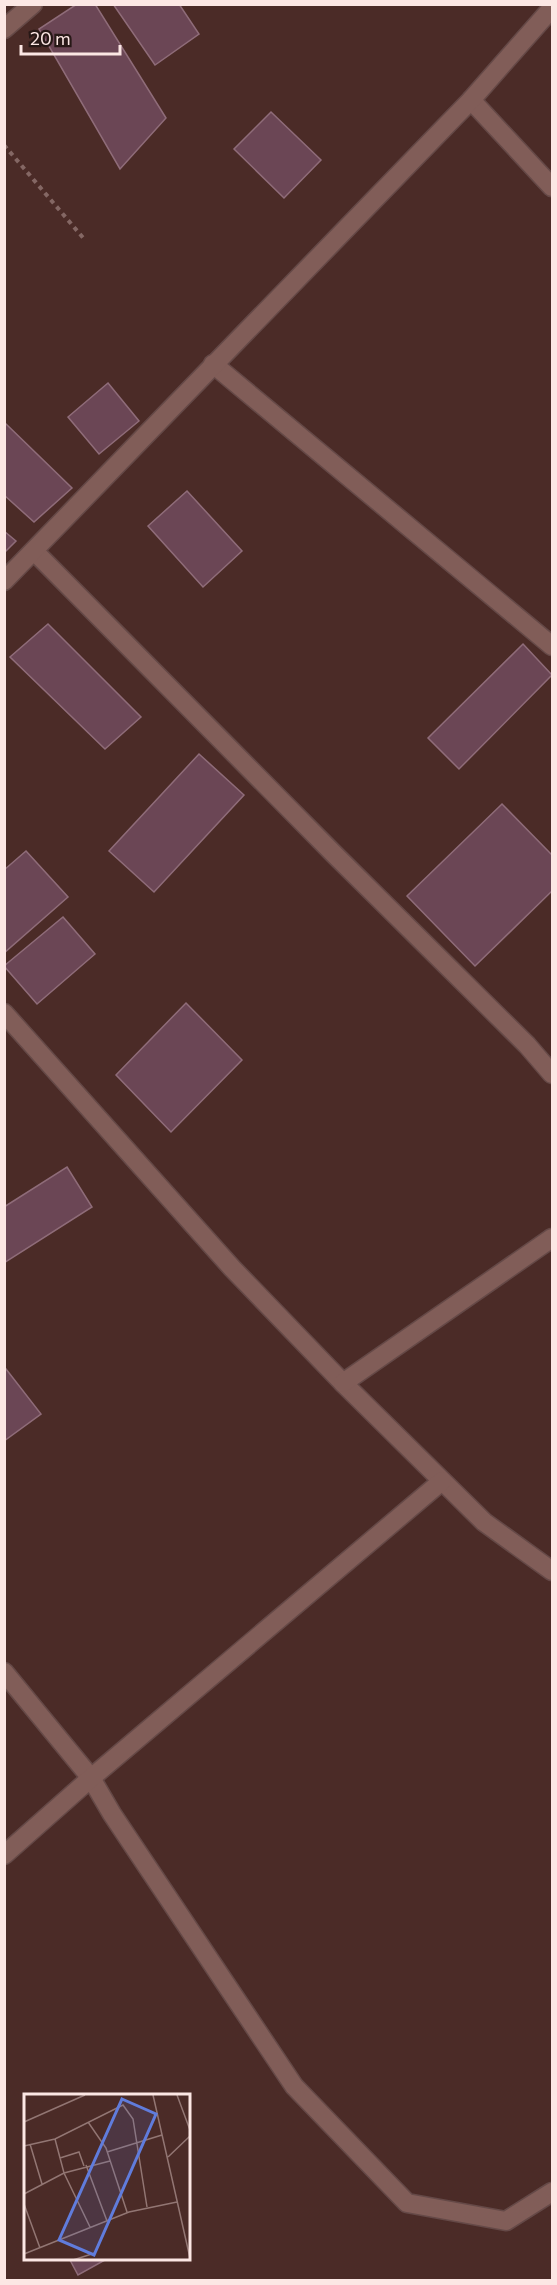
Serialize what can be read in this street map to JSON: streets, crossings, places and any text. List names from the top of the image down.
{
  "scale_bar": "20 m"
}
